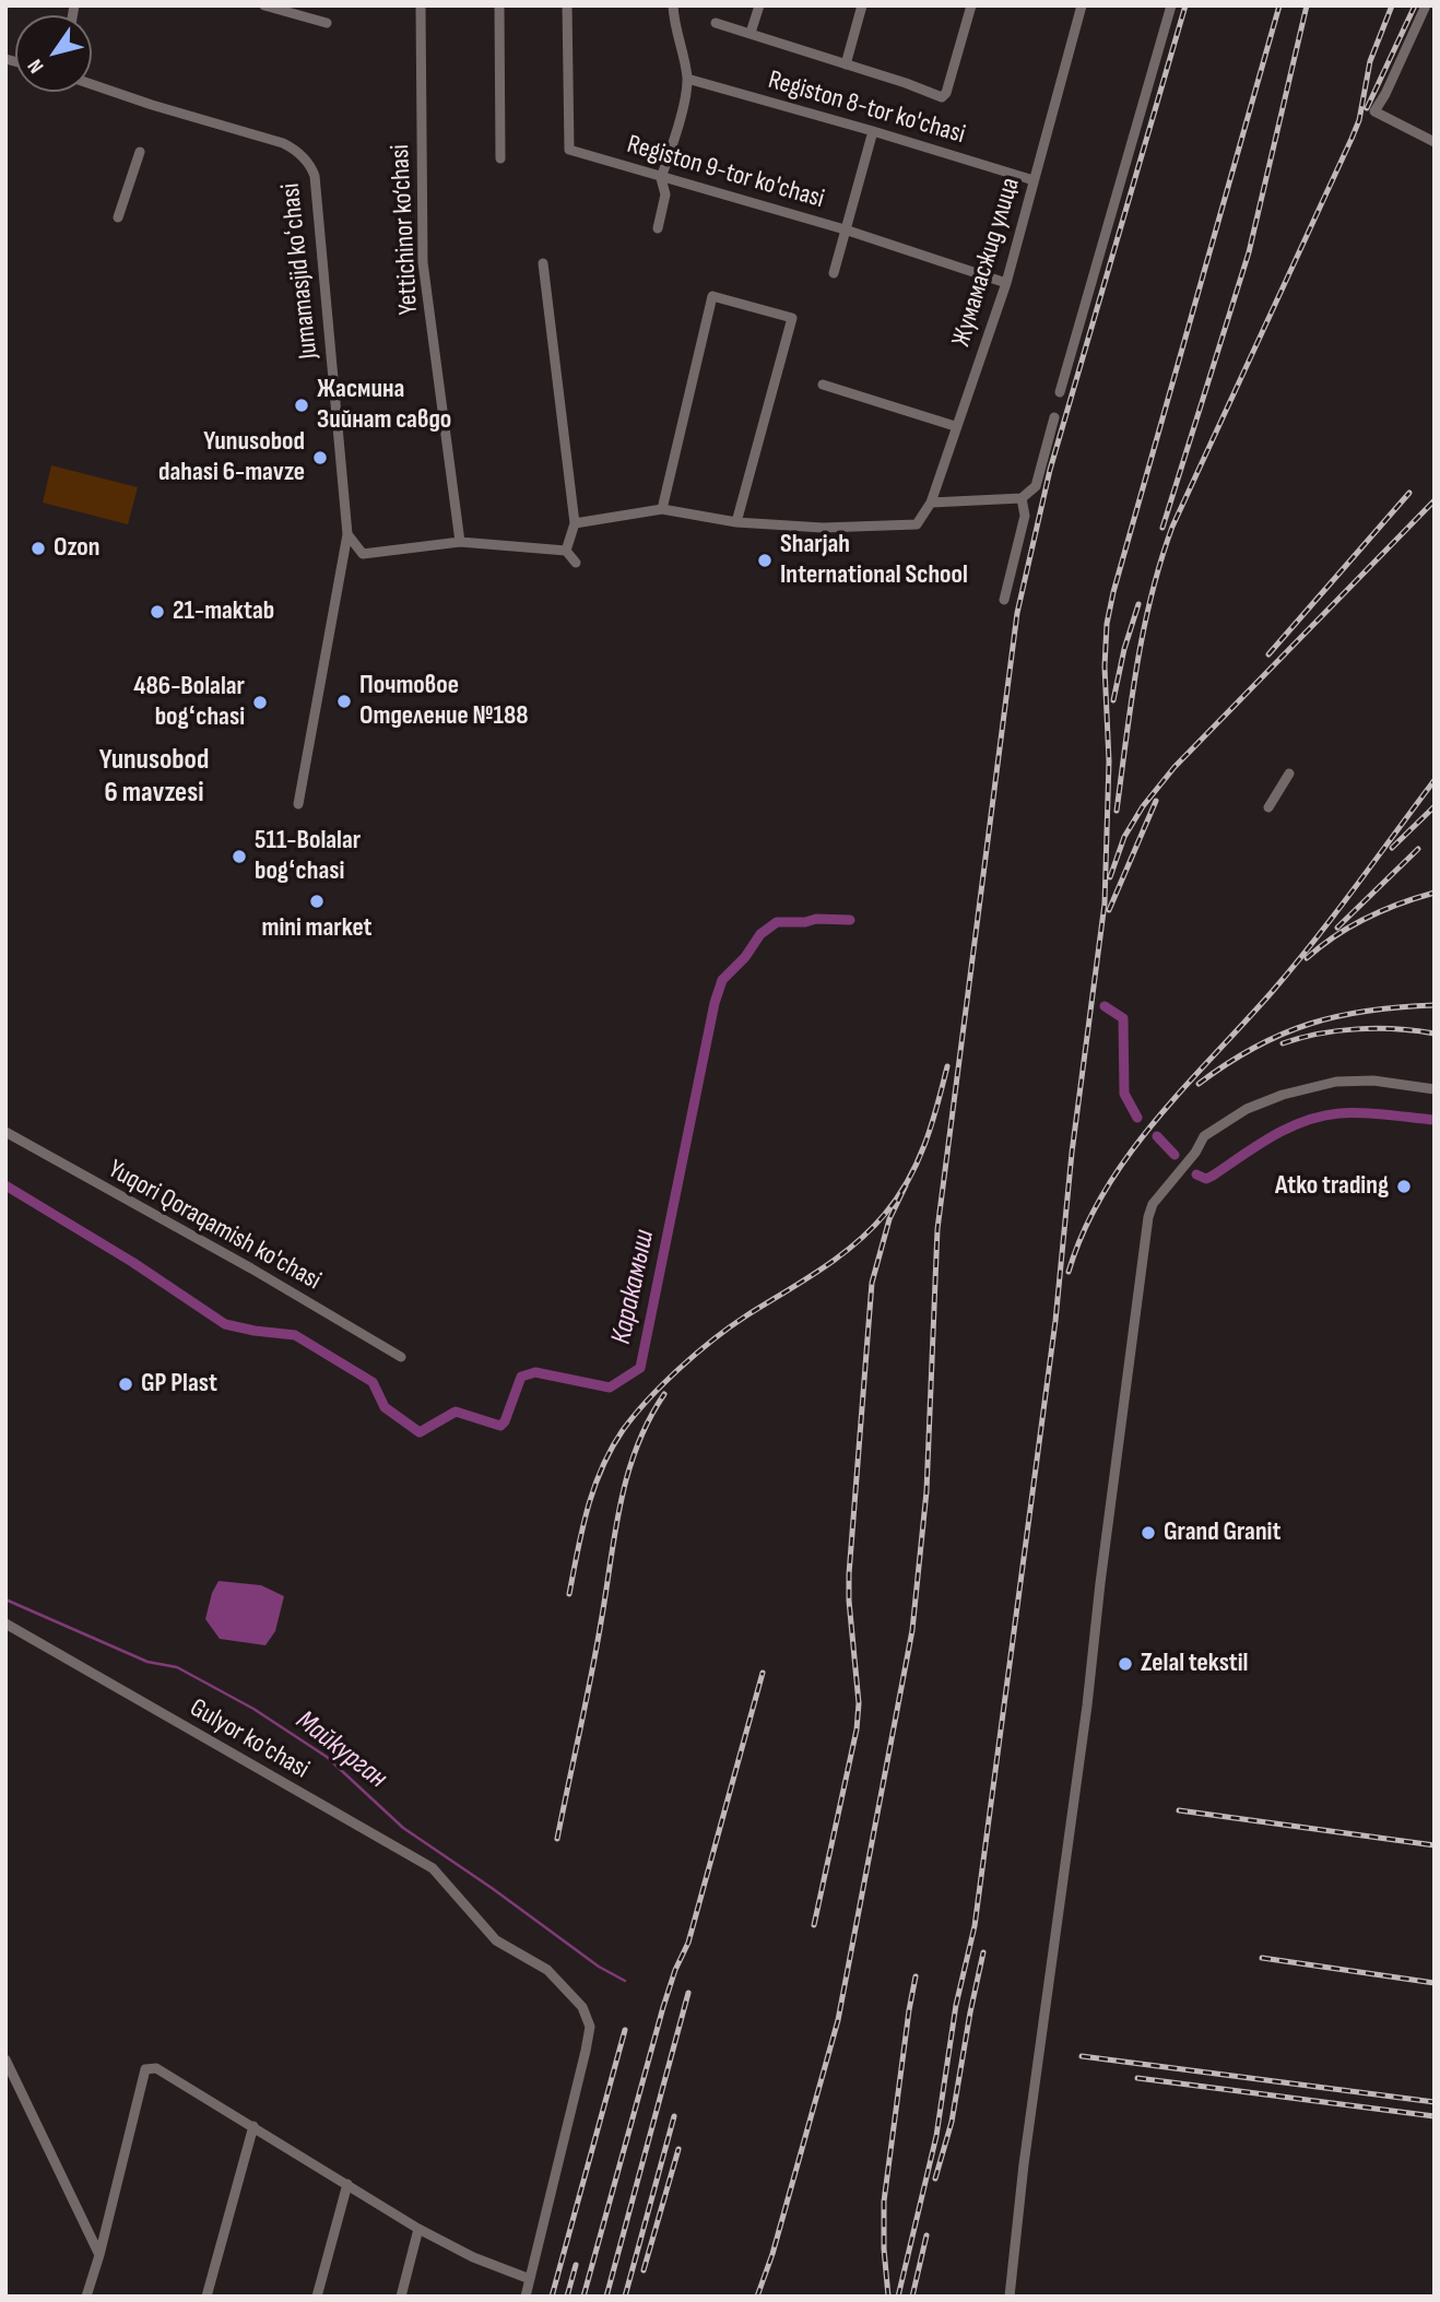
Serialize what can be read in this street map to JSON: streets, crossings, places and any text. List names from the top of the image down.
{
  "streets": {
    "street": [
      "Registon 8-tor ko'chasi",
      "Registon 9-tor ko'chasi",
      "Yettichinor ko‘chasi",
      "Жумамасжид улица",
      "Jumamasjid koʻchasi",
      "Yuqori Qoraqamish ko'chasi",
      "Gulyor ko'chasi"
    ]
  },
  "crossings": [
    ["Registon 8-tor ko'chasi", "Жумамасжид улица"],
    ["Registon 9-tor ko'chasi", "Жумамасжид улица"]
  ],
  "districts": ["Yunusobod 6 mavzesi"],
  "water": ["Каракамыш", "Майкурган"],
  "places": [
    "Жасмина Зийнат савдо",
    "Yunusobod dahasi 6-mavze",
    "Ozon",
    "Sharjah International School",
    "21-maktab",
    "Почтовое Отделение №188",
    "486-Bolalar bogʻchasi",
    "511-Bolalar bogʻchasi",
    "mini market",
    "Atko trading",
    "GP Plast",
    "Grand Granit",
    "Zelal tekstil"
  ],
  "north": "bottom left"
}
